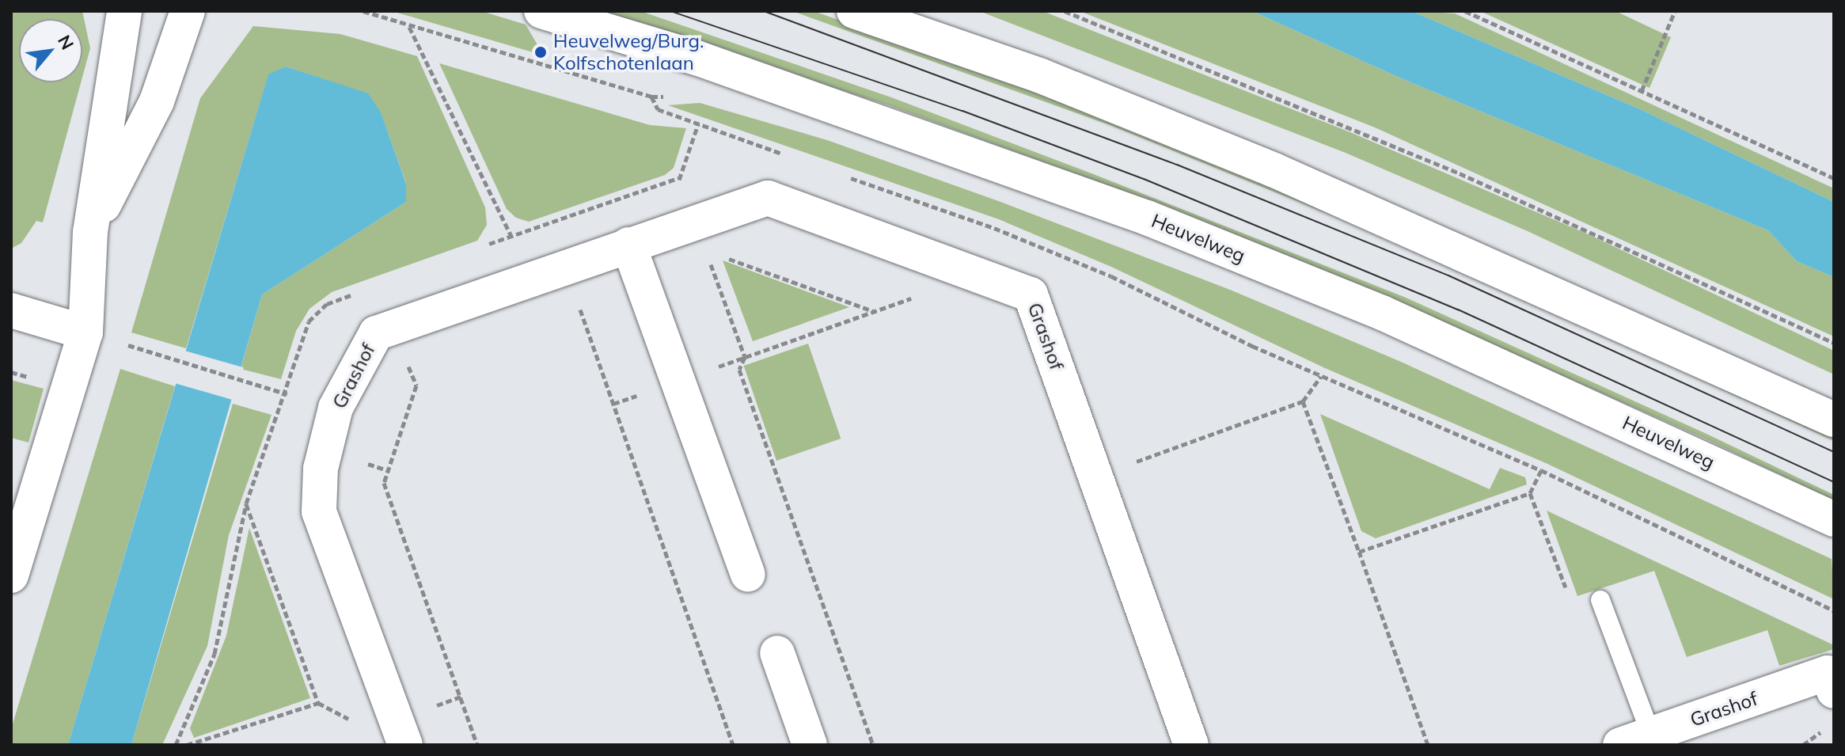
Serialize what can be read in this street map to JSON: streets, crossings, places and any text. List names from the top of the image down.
{
  "streets": {
    "street": ["Heuvelweg", "Grashof"]
  },
  "places": ["Heuvelweg/Burg. Kolfschotenlaan"],
  "north": "top right"
}
